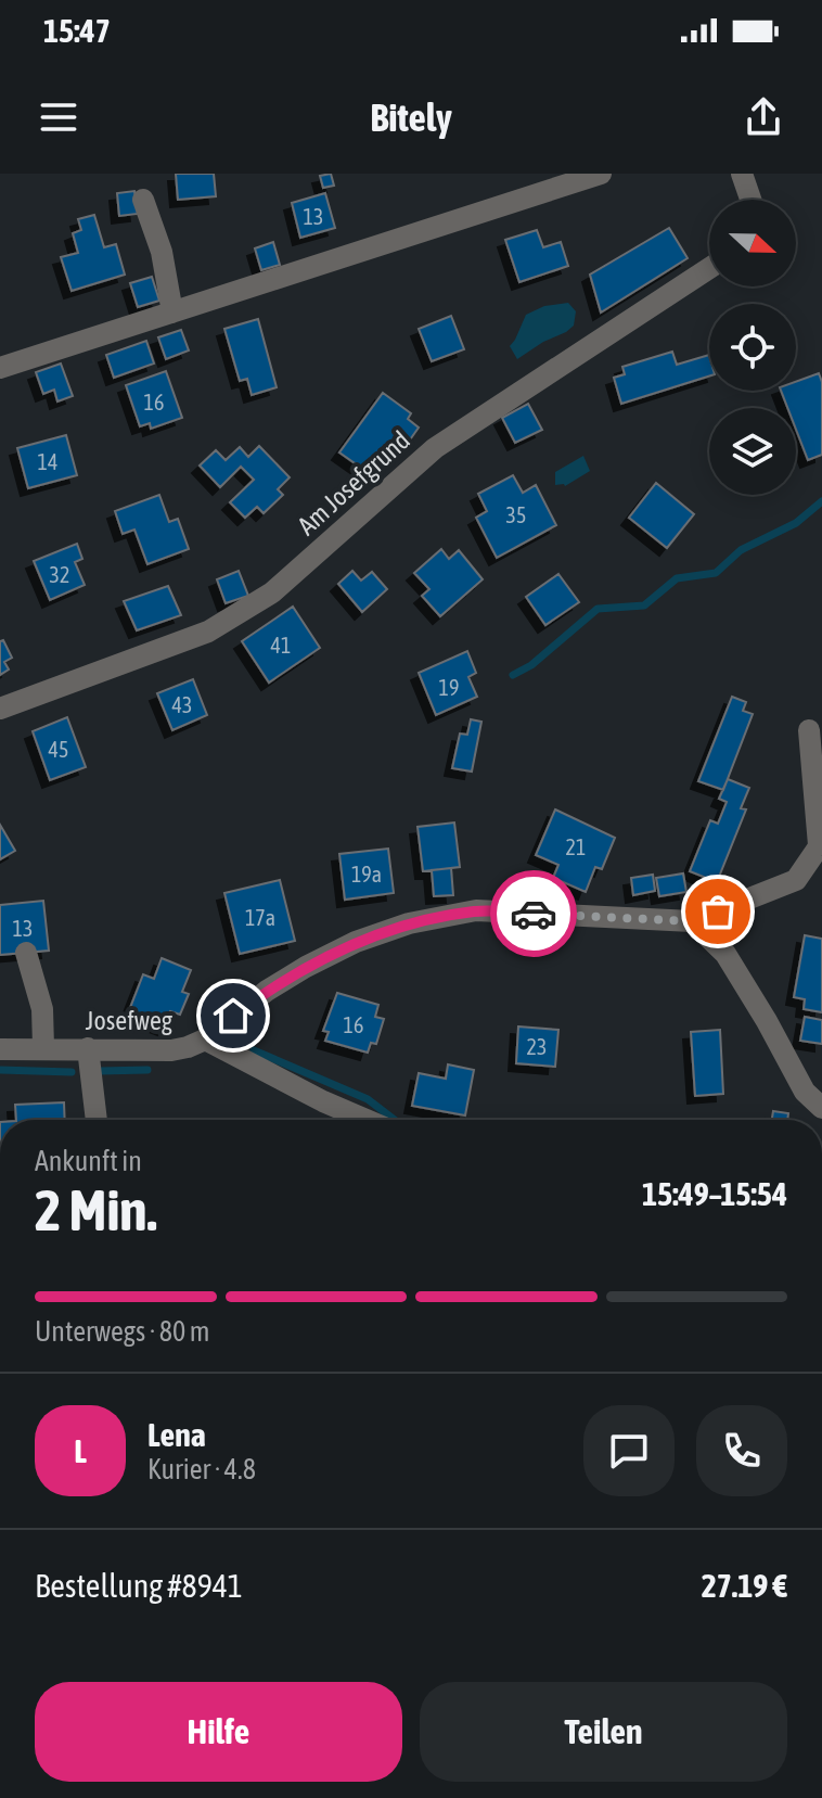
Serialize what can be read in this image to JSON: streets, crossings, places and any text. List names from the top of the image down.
{
  "streets": {
    "street": ["Am Josefgrund", "Josefweg"]
  },
  "house_numbers": [
    "13",
    "16",
    "14",
    "35",
    "32",
    "41",
    "19",
    "43",
    "45",
    "21",
    "19a",
    "17a",
    "13",
    "16",
    "23"
  ],
  "north": "right",
  "page": {
    "status": "15:47",
    "header": "Bitely",
    "heading": ["2 Min.", "Ankunft in", "15:49–15:54"],
    "panel": [
      "Lena",
      "Kurier · 4.8",
      "Bestellung #8941",
      "27.19 €"
    ],
    "bar": "Unterwegs · 80 m",
    "round": "L",
    "buttons": ["Hilfe", "Teilen"]
  }
}
